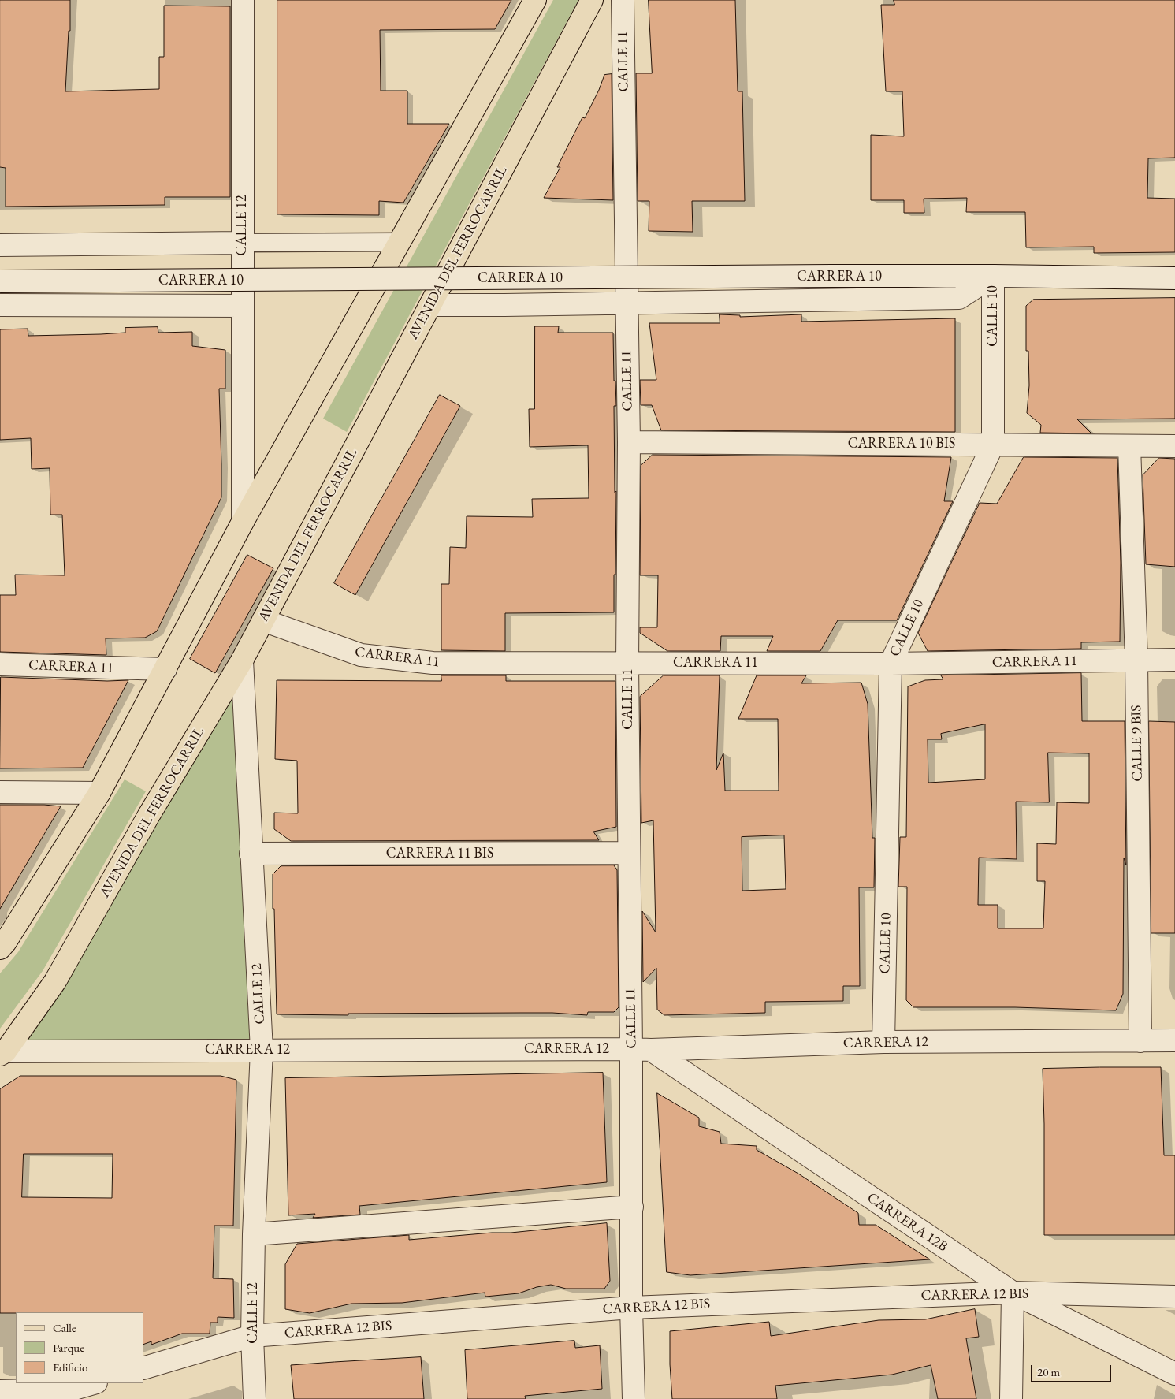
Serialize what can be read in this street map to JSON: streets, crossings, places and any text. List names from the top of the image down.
{
  "streets": {
    "main road": ["AVENIDA DEL FERROCARRIL"],
    "street": [
      "CALLE 11",
      "CALLE 12",
      "CARRERA 10",
      "CALLE 10",
      "CARRERA 10 BIS",
      "CARRERA 11",
      "CALLE 9 BIS",
      "CARRERA 11 BIS",
      "CARRERA 12",
      "CARRERA 12B",
      "CARRERA 12 BIS"
    ]
  },
  "crossings": [
    ["CALLE 11", "CARRERA 10"],
    ["CALLE 11", "CARRERA 10 BIS"],
    ["CALLE 11", "CARRERA 11"],
    ["CALLE 11", "CARRERA 11 BIS"],
    ["CALLE 11", "CARRERA 12"],
    ["CALLE 11", "CARRERA 12B"],
    ["CALLE 11", "CARRERA 12 BIS"],
    ["CALLE 12", "AVENIDA DEL FERROCARRIL"],
    ["CALLE 12", "CARRERA 10"],
    ["CALLE 12", "CARRERA 11 BIS"],
    ["CALLE 12", "CARRERA 12"],
    ["CALLE 12", "CARRERA 12 BIS"],
    ["AVENIDA DEL FERROCARRIL", "CARRERA 10"],
    ["AVENIDA DEL FERROCARRIL", "CARRERA 11"],
    ["AVENIDA DEL FERROCARRIL", "CARRERA 12"],
    ["CARRERA 10", "CALLE 10"],
    ["CALLE 10", "CARRERA 10 BIS"],
    ["CALLE 10", "CARRERA 11"],
    ["CALLE 10", "CARRERA 12"],
    ["CARRERA 10 BIS", "CALLE 9 BIS"],
    ["CARRERA 11", "CALLE 9 BIS"],
    ["CALLE 9 BIS", "CARRERA 12"],
    ["CARRERA 12", "CARRERA 12B"],
    ["CARRERA 12B", "CARRERA 12 BIS"]
  ],
  "legend": ["Calle", "Parque", "Edificio"],
  "scale_bar": "20 m"
}
